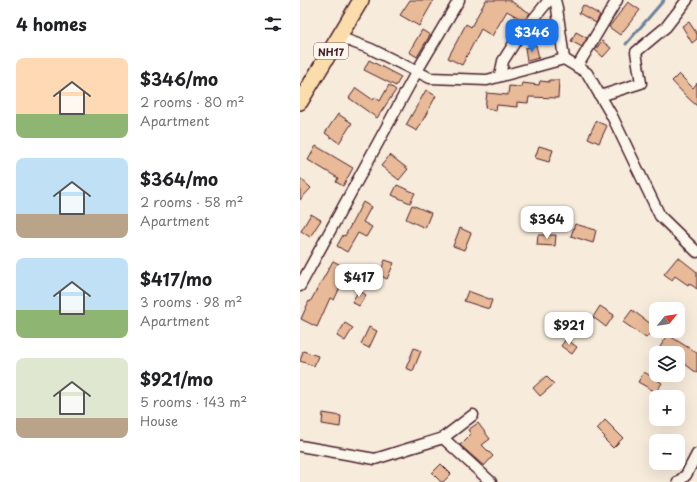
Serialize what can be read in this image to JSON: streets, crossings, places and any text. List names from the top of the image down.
{
  "streets": {
    "highway": ["NH17"]
  },
  "north": "top right",
  "page": {
    "heading": "4 homes",
    "price": [
      "$346",
      "$364",
      "$417",
      "$921"
    ],
    "list": [
      {
        "name": "$346/mo",
        "note": "2 rooms · 80 m² · Apartment"
      },
      {
        "name": "$364/mo",
        "note": "2 rooms · 58 m² · Apartment"
      },
      {
        "name": "$417/mo",
        "note": "3 rooms · 98 m² · Apartment"
      },
      {
        "name": "$921/mo",
        "note": "5 rooms · 143 m² · House"
      }
    ],
    "map_buttons": ["+", "−"]
  }
}
